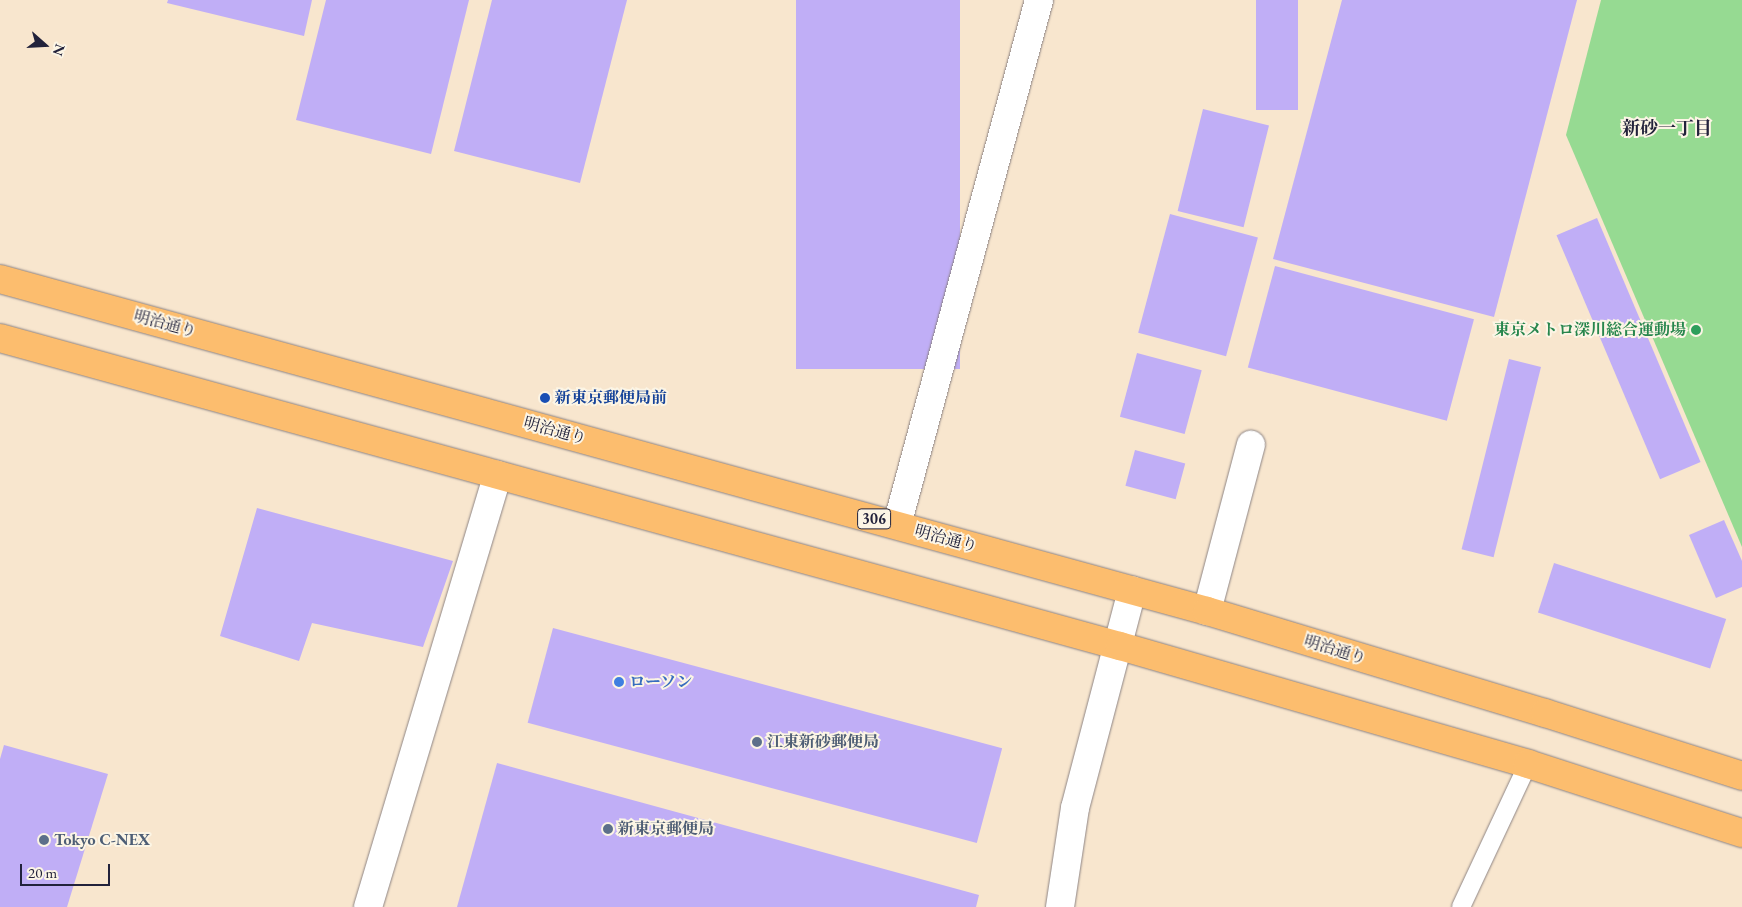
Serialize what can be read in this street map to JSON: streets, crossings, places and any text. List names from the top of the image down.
{
  "streets": {
    "main road": ["明治通り", "306"]
  },
  "districts": ["新砂一丁目"],
  "places": [
    "東京メトロ深川総合運動場",
    "新東京郵便局前",
    "ローソン",
    "江東新砂郵便局",
    "新東京郵便局",
    "Tokyo C-NEX"
  ],
  "scale_bar": "20 m",
  "north": "right"
}
